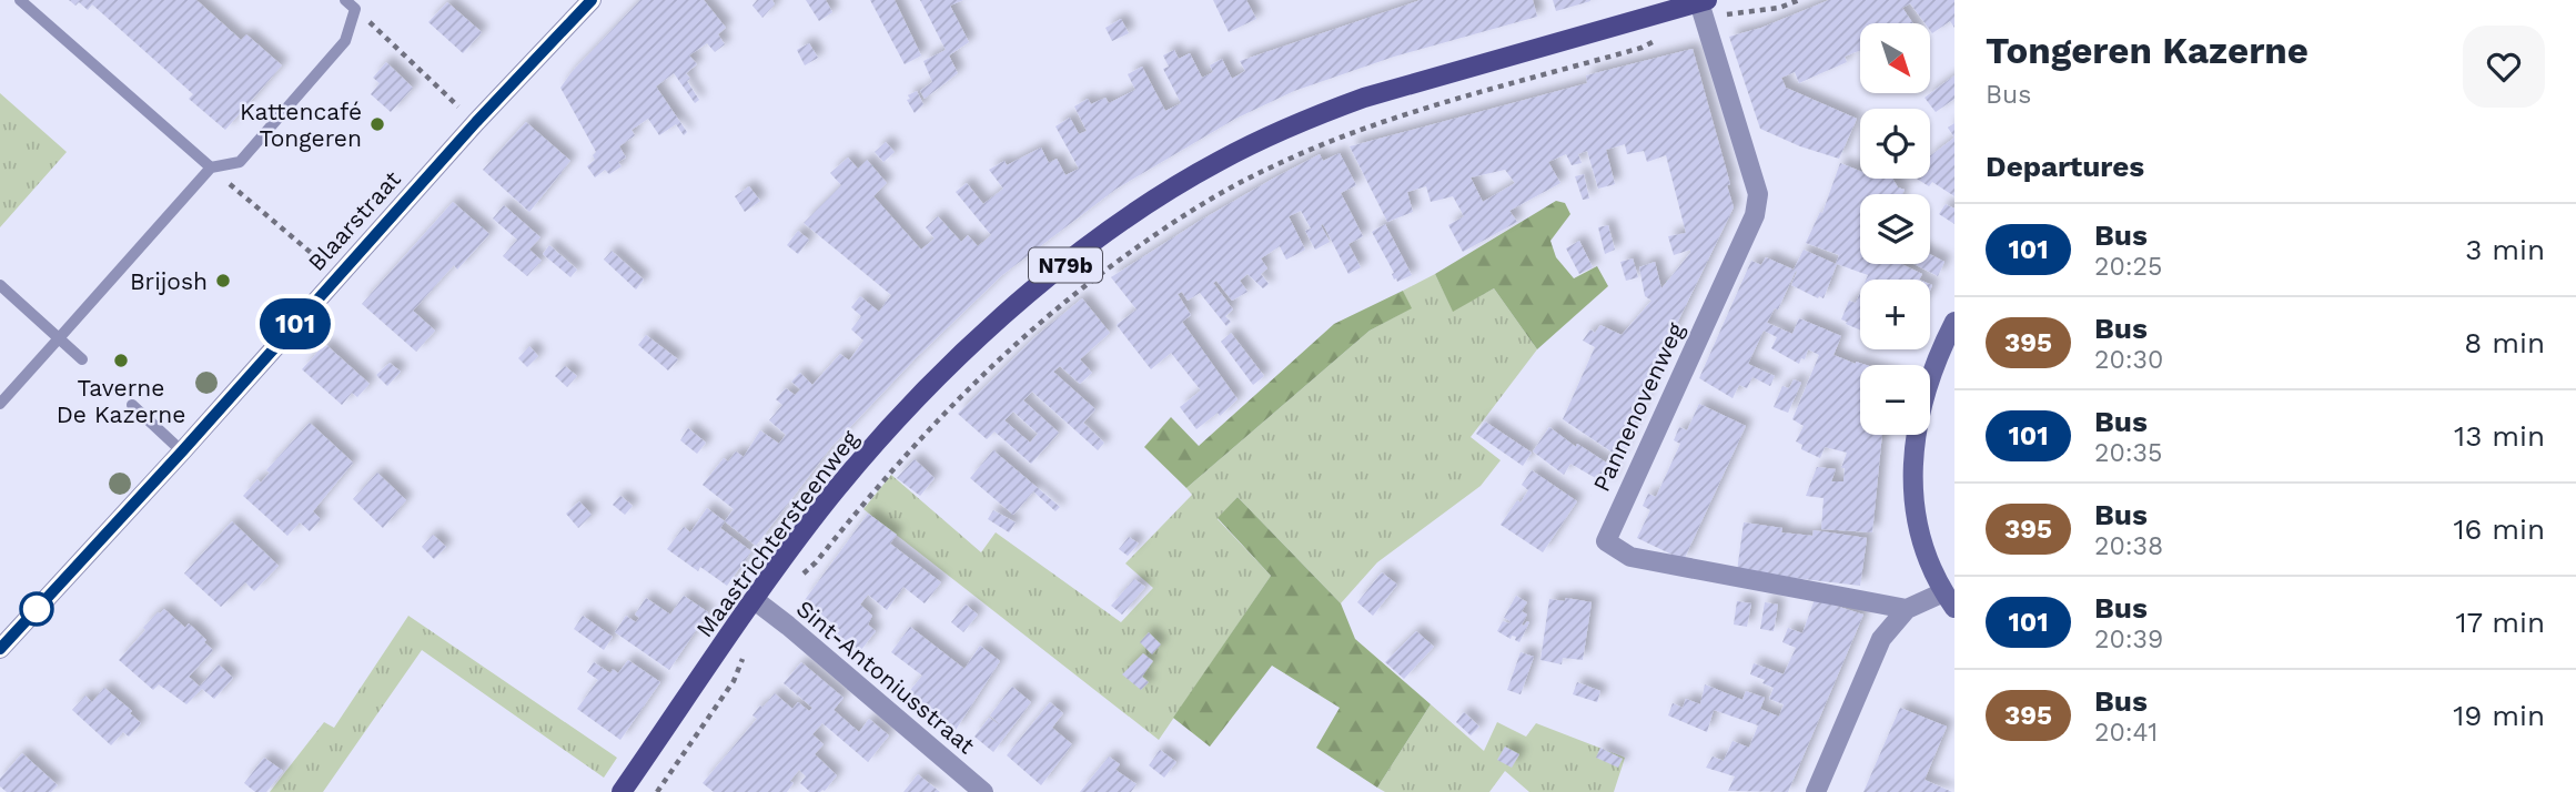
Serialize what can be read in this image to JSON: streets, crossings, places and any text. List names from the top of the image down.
{
  "streets": {
    "main road": ["N79b", "Maastrichtersteenweg"],
    "street": ["Blaarstraat", "Pannenovenweg", "Sint-Antoniusstraat"]
  },
  "crossings": [
    ["Pannenovenweg", "Maastrichtersteenweg"],
    ["Maastrichtersteenweg", "Sint-Antoniusstraat"]
  ],
  "places": ["Kattencafé Tongeren", "Brijosh", "Taverne De Kazerne"],
  "lines": ["bus line 101"],
  "north": "bottom right",
  "page": {
    "on_map": "101",
    "heading": [
      ["Tongeren Kazerne", "Bus"],
      "Departures"
    ],
    "map_buttons": ["+", "−"],
    "list": [
      {
        "mark": "101",
        "name": "Bus",
        "note": "20:25",
        "value": "3 min"
      },
      {
        "mark": "395",
        "name": "Bus",
        "note": "20:30",
        "value": "8 min"
      },
      {
        "mark": "101",
        "name": "Bus",
        "note": "20:35",
        "value": "13 min"
      },
      {
        "mark": "395",
        "name": "Bus",
        "note": "20:38",
        "value": "16 min"
      },
      {
        "mark": "101",
        "name": "Bus",
        "note": "20:39",
        "value": "17 min"
      },
      {
        "mark": "395",
        "name": "Bus",
        "note": "20:41",
        "value": "19 min"
      }
    ]
  }
}
